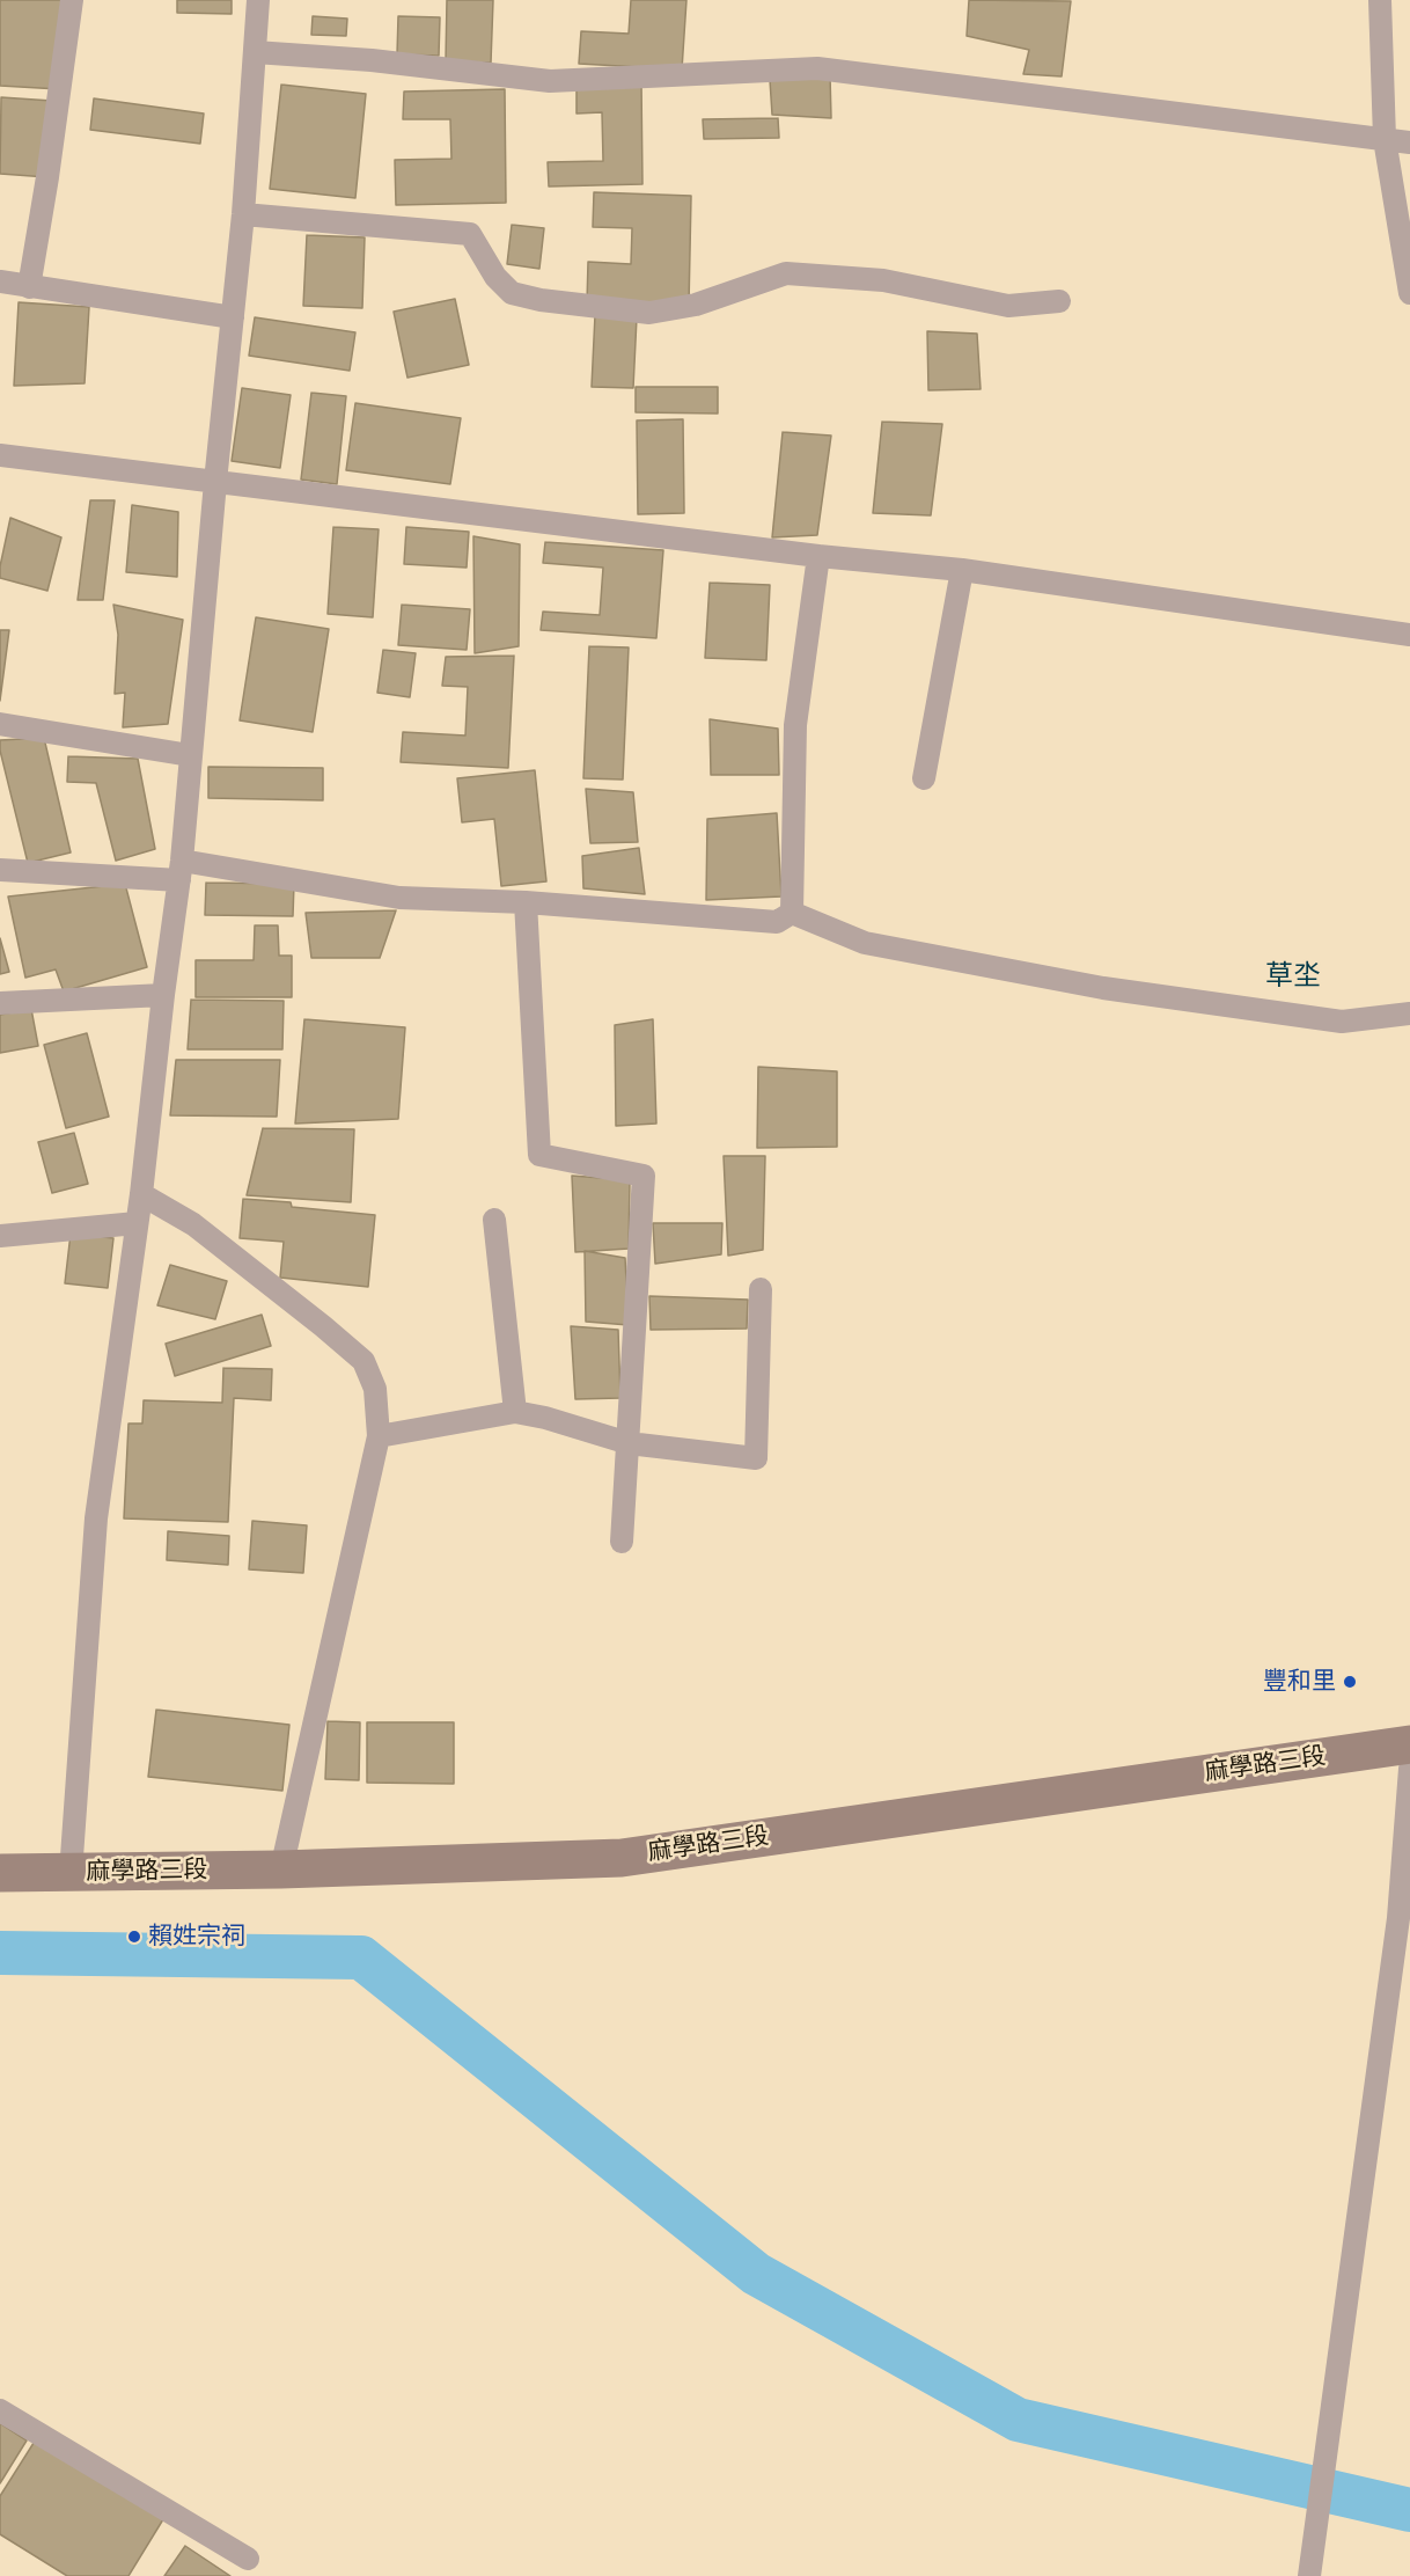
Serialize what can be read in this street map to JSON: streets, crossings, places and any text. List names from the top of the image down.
{
  "streets": {
    "main road": ["麻學路三段"]
  },
  "districts": ["草坔"],
  "places": ["豐和里", "賴姓宗祠"]
}
